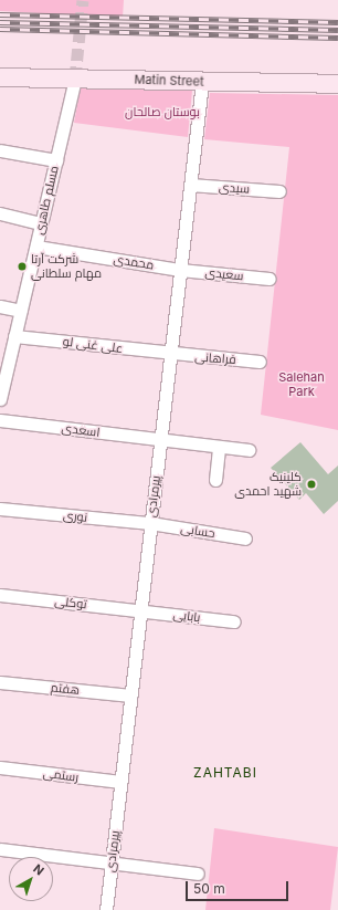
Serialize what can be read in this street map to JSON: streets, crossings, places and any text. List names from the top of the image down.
{
  "streets": {
    "street": [
      "Matin Street",
      "سیدی",
      "مسلم طاهری",
      "محمدی",
      "سعیدی",
      "علی غنی لو",
      "فراهانی",
      "اسعدی",
      "پیرمرادی",
      "نوری",
      "حسابی",
      "توکلی",
      "بابایی",
      "هفتم",
      "رستمی"
    ]
  },
  "crossings": [
    ["Matin Street", "مسلم طاهری"],
    ["Matin Street", "پیرمرادی"],
    ["سیدی", "پیرمرادی"],
    ["مسلم طاهری", "محمدی"],
    ["مسلم طاهری", "علی غنی لو"],
    ["محمدی", "سعیدی"],
    ["محمدی", "پیرمرادی"],
    ["سعیدی", "پیرمرادی"],
    ["علی غنی لو", "فراهانی"],
    ["علی غنی لو", "پیرمرادی"],
    ["فراهانی", "پیرمرادی"],
    ["اسعدی", "پیرمرادی"],
    ["پیرمرادی", "نوری"],
    ["پیرمرادی", "حسابی"],
    ["پیرمرادی", "توکلی"],
    ["پیرمرادی", "بابایی"],
    ["پیرمرادی", "هفتم"],
    ["پیرمرادی", "رستمی"],
    ["نوری", "حسابی"],
    ["توکلی", "بابایی"]
  ],
  "districts": ["ZAHTABI"],
  "parks": ["بوستان صالحان", "Salehan Park"],
  "places": ["شرکت آرتا مهام سلطانی", "کلینیک شهید احمدی"],
  "scale_bar": "50 m",
  "north": "top right"
}
